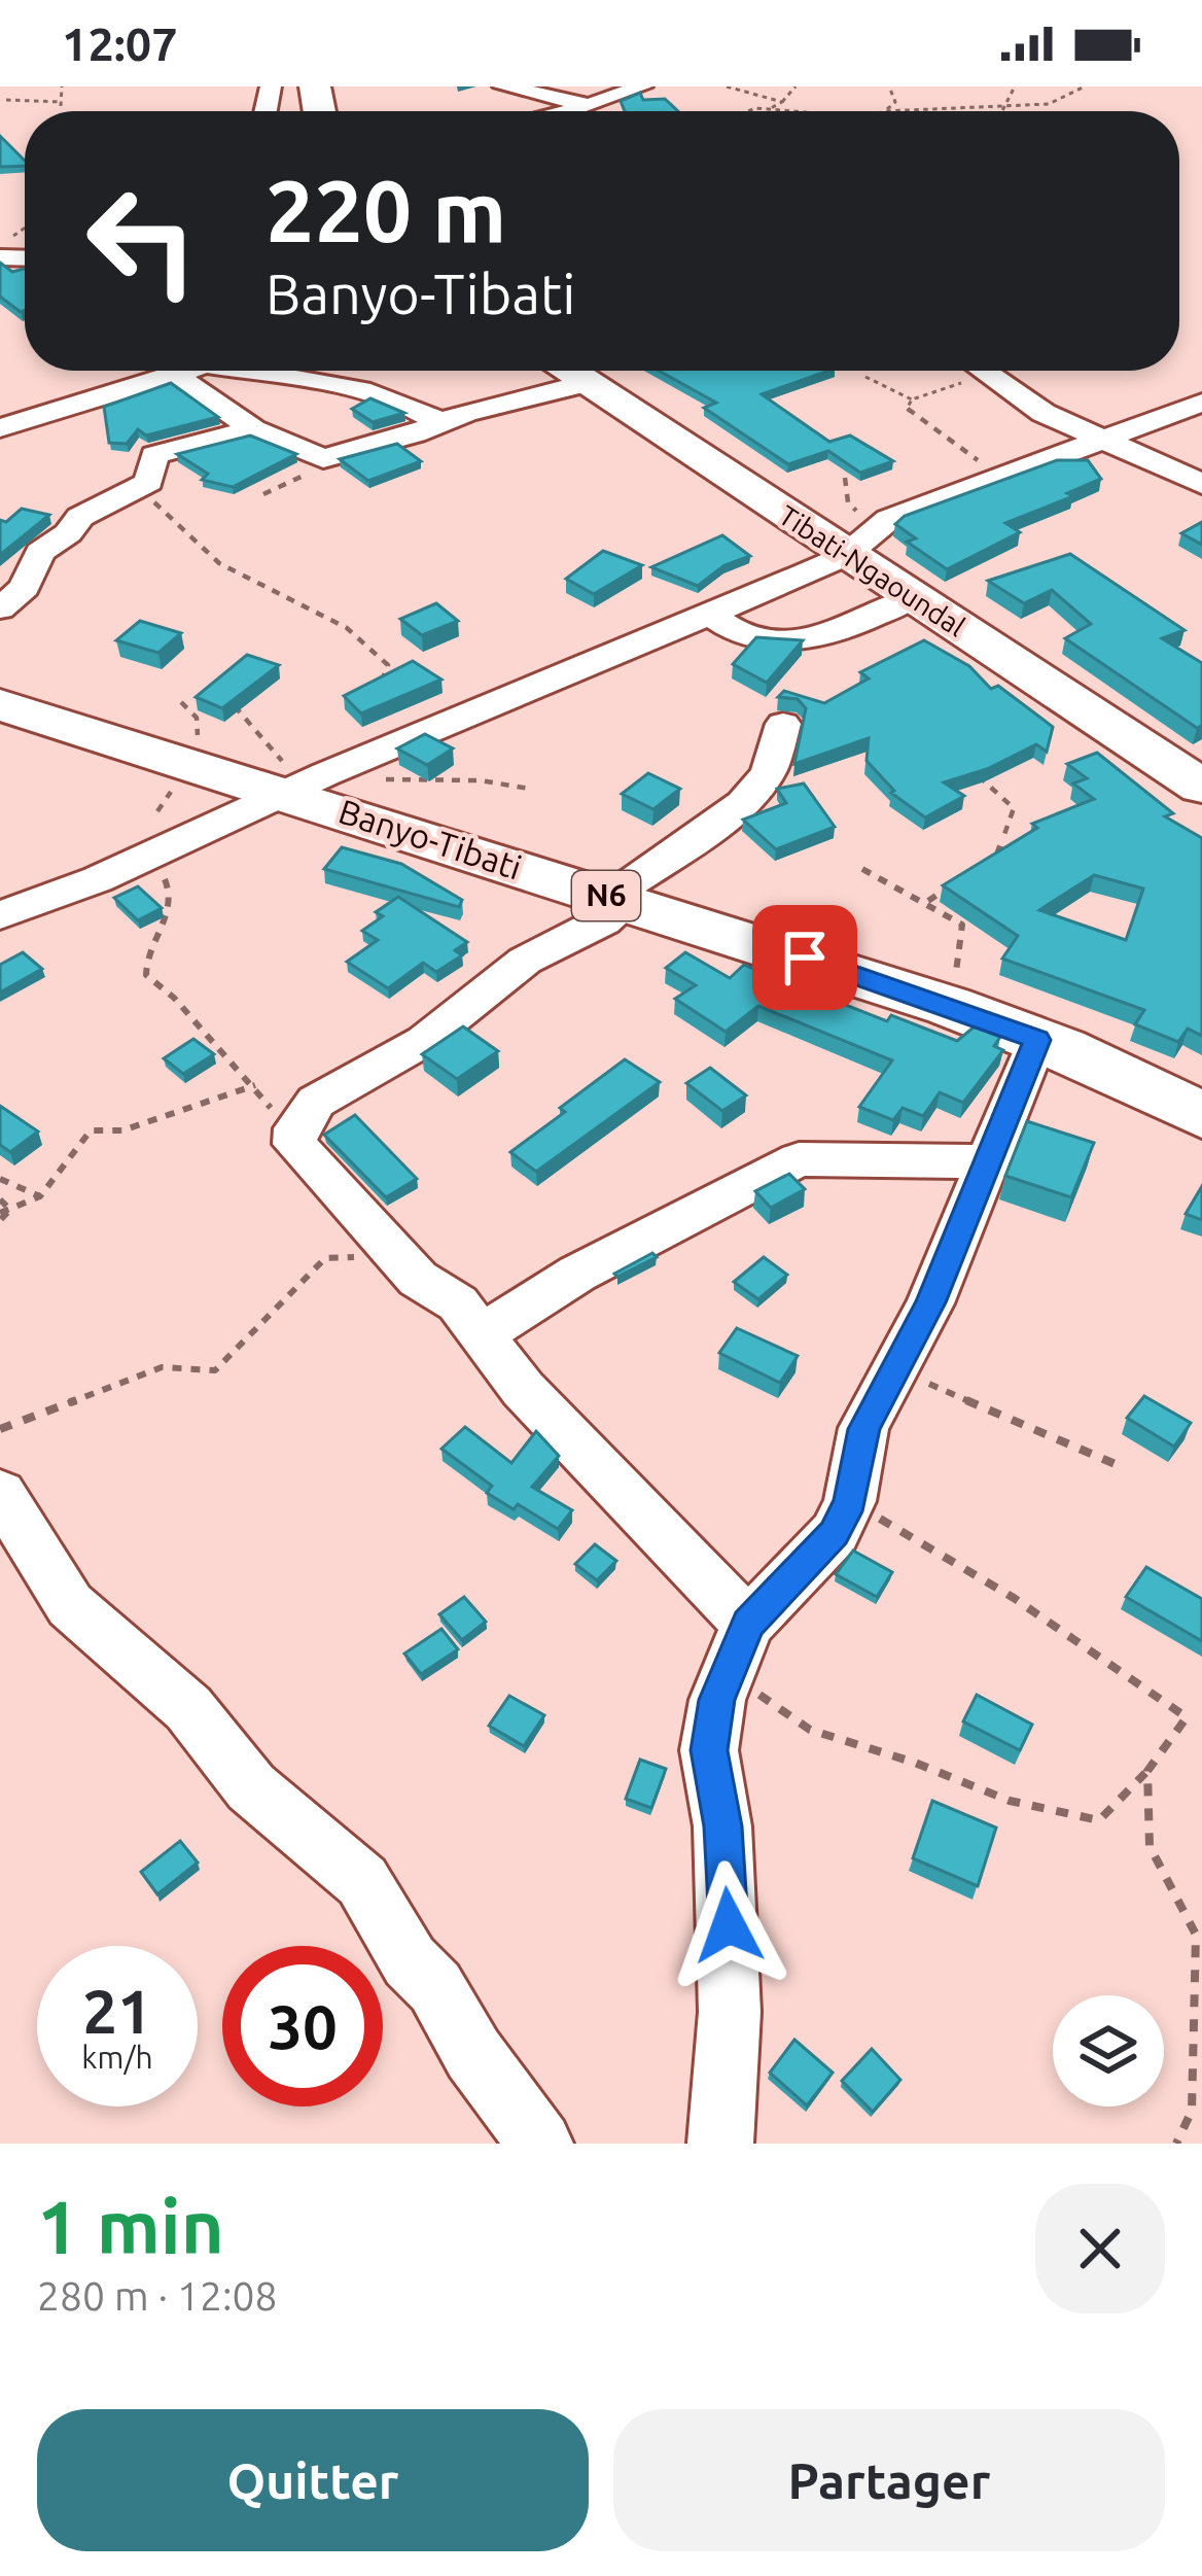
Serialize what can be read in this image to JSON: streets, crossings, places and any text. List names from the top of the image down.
{
  "streets": {
    "highway": ["Tibati-Ngaoundal", "Banyo-Tibati", "N6"]
  },
  "page": {
    "status": "12:07",
    "turn": ["220 m", "Banyo-Tibati"],
    "speed": "21 km/h",
    "limit": "30",
    "heading": ["1 min", "280 m · 12:08"],
    "buttons": ["Quitter", "Partager"]
  }
}
